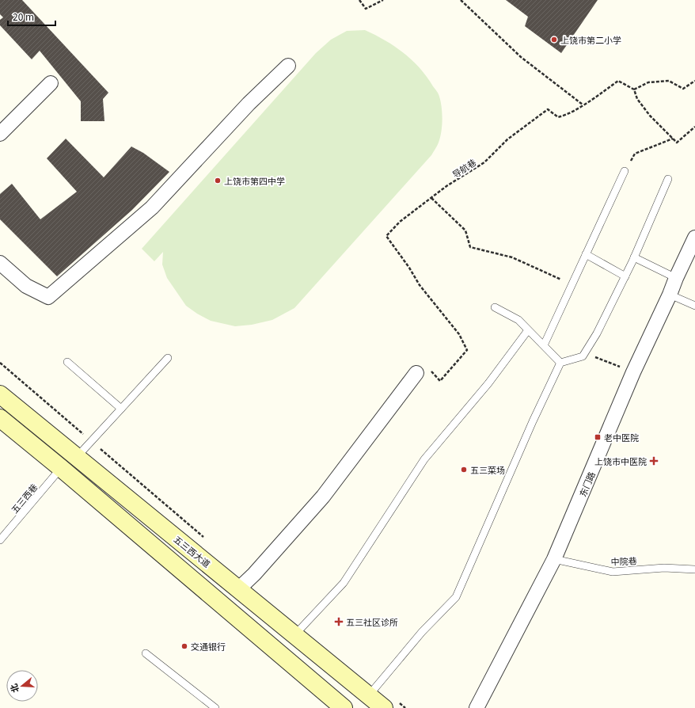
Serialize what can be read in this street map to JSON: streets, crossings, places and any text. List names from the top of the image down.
{
  "streets": {
    "main road": ["五三西大道"],
    "street": ["东门路"],
    "lane": ["五三西巷", "中院巷"],
    "path": ["导航巷"]
  },
  "crossings": [
    ["东门路", "中院巷"]
  ],
  "places": {
    "other": [
      "上饶市第二小学",
      "上饶市第四中学",
      "五三菜场",
      "交通银行"
    ],
    "transit": ["老中医院"],
    "health": ["上饶市中医院", "五三社区诊所"]
  },
  "scale_bar": "20 m",
  "north": "left"
}
